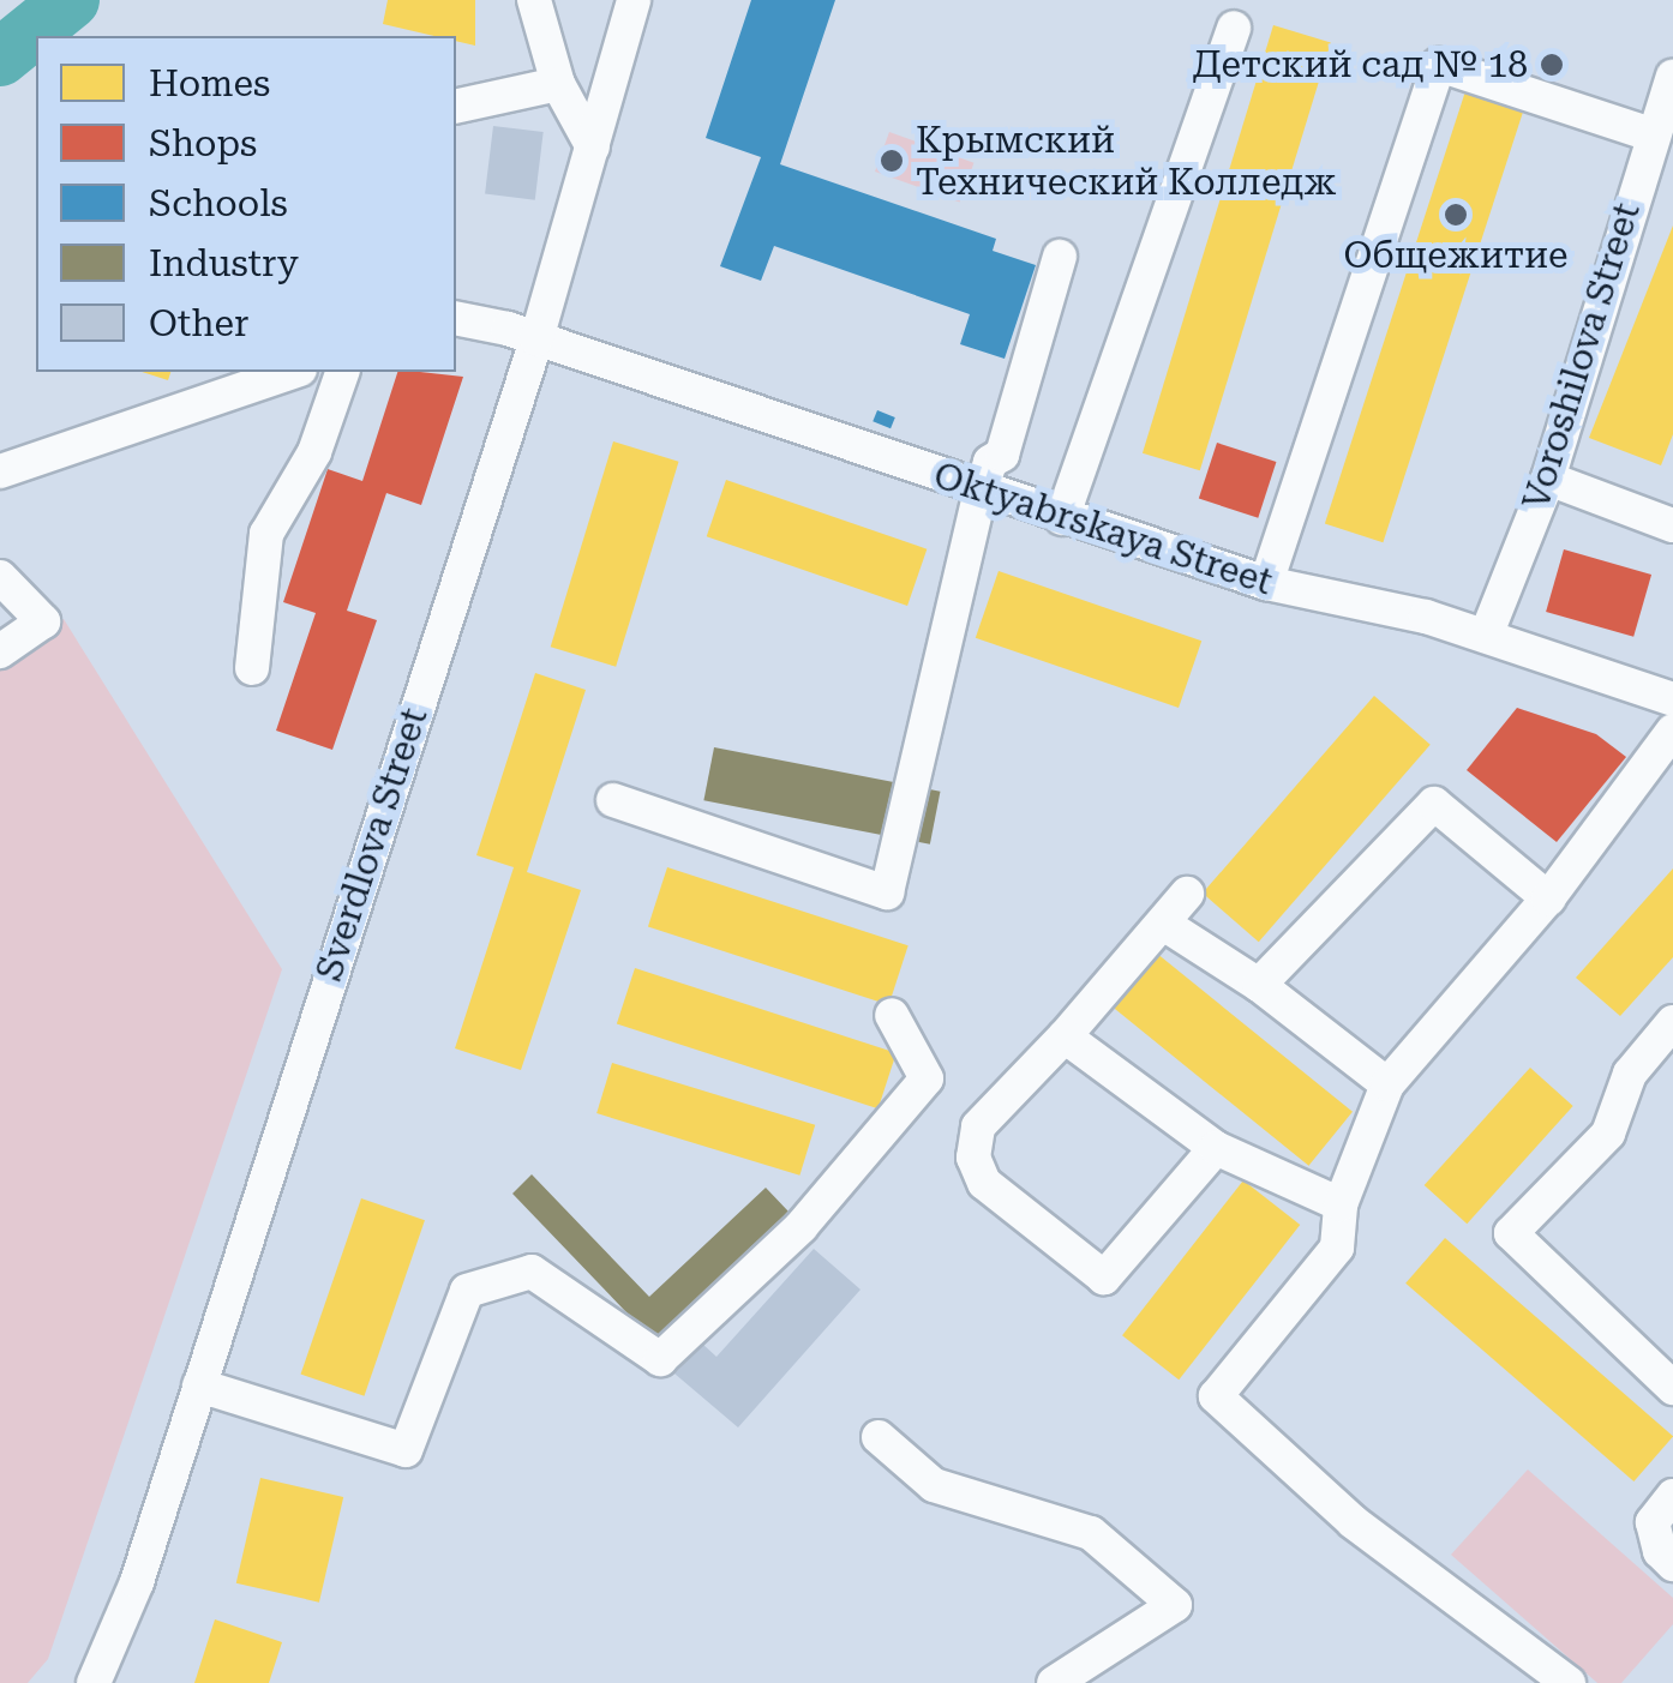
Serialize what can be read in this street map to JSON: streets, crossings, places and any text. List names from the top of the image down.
{
  "streets": {
    "street": ["Voroshilova Street", "Oktyabrskaya Street", "Sverdlova Street"]
  },
  "crossings": [
    ["Voroshilova Street", "Oktyabrskaya Street"],
    ["Oktyabrskaya Street", "Sverdlova Street"]
  ],
  "places": ["Детский сад № 18", "Крымский Технический Колледж", "Общежитие"],
  "legend": [
    "Homes",
    "Shops",
    "Schools",
    "Industry",
    "Other"
  ]
}
